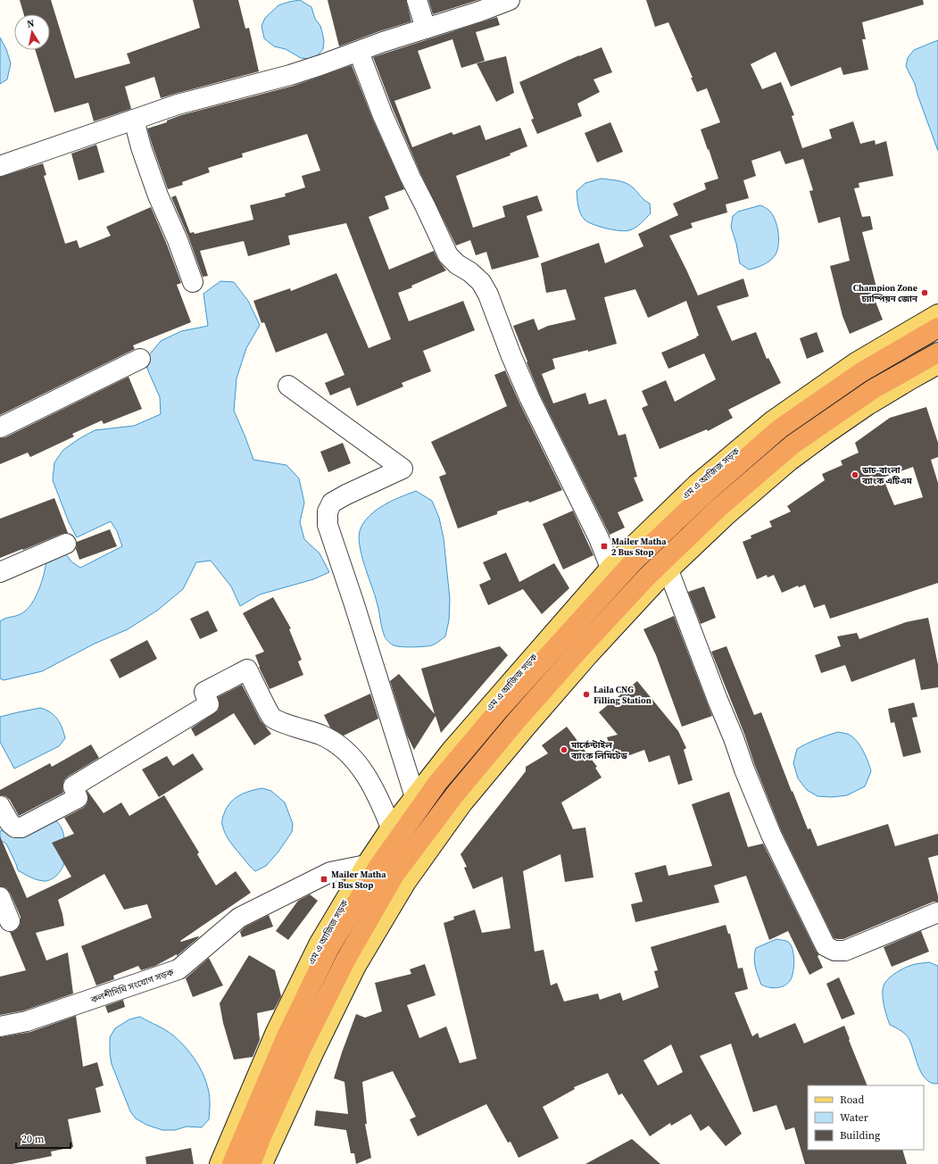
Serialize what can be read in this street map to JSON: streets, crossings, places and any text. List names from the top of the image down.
{
  "streets": {
    "main road": ["এম এ আজিজ সড়ক"],
    "street": ["কলশীদিঘি সংযোগ সড়ক"]
  },
  "crossings": [
    ["এম এ আজিজ সড়ক", "কলশীদিঘি সংযোগ সড়ক"]
  ],
  "places": {
    "other": [
      "Champion Zone চ্যাম্পিয়ন জোন",
      "ডাচ-বাংলা ব্যাংক এটিএম",
      "Laila CNG Filling Station",
      "মার্কেন্টাইল ব্যাংক লিমিটেড"
    ],
    "transit": ["Mailer Matha 2 Bus Stop", "Mailer Matha 1 Bus Stop"]
  },
  "legend": ["Road", "Water", "Building"],
  "scale_bar": "20 m",
  "north": "top"
}
